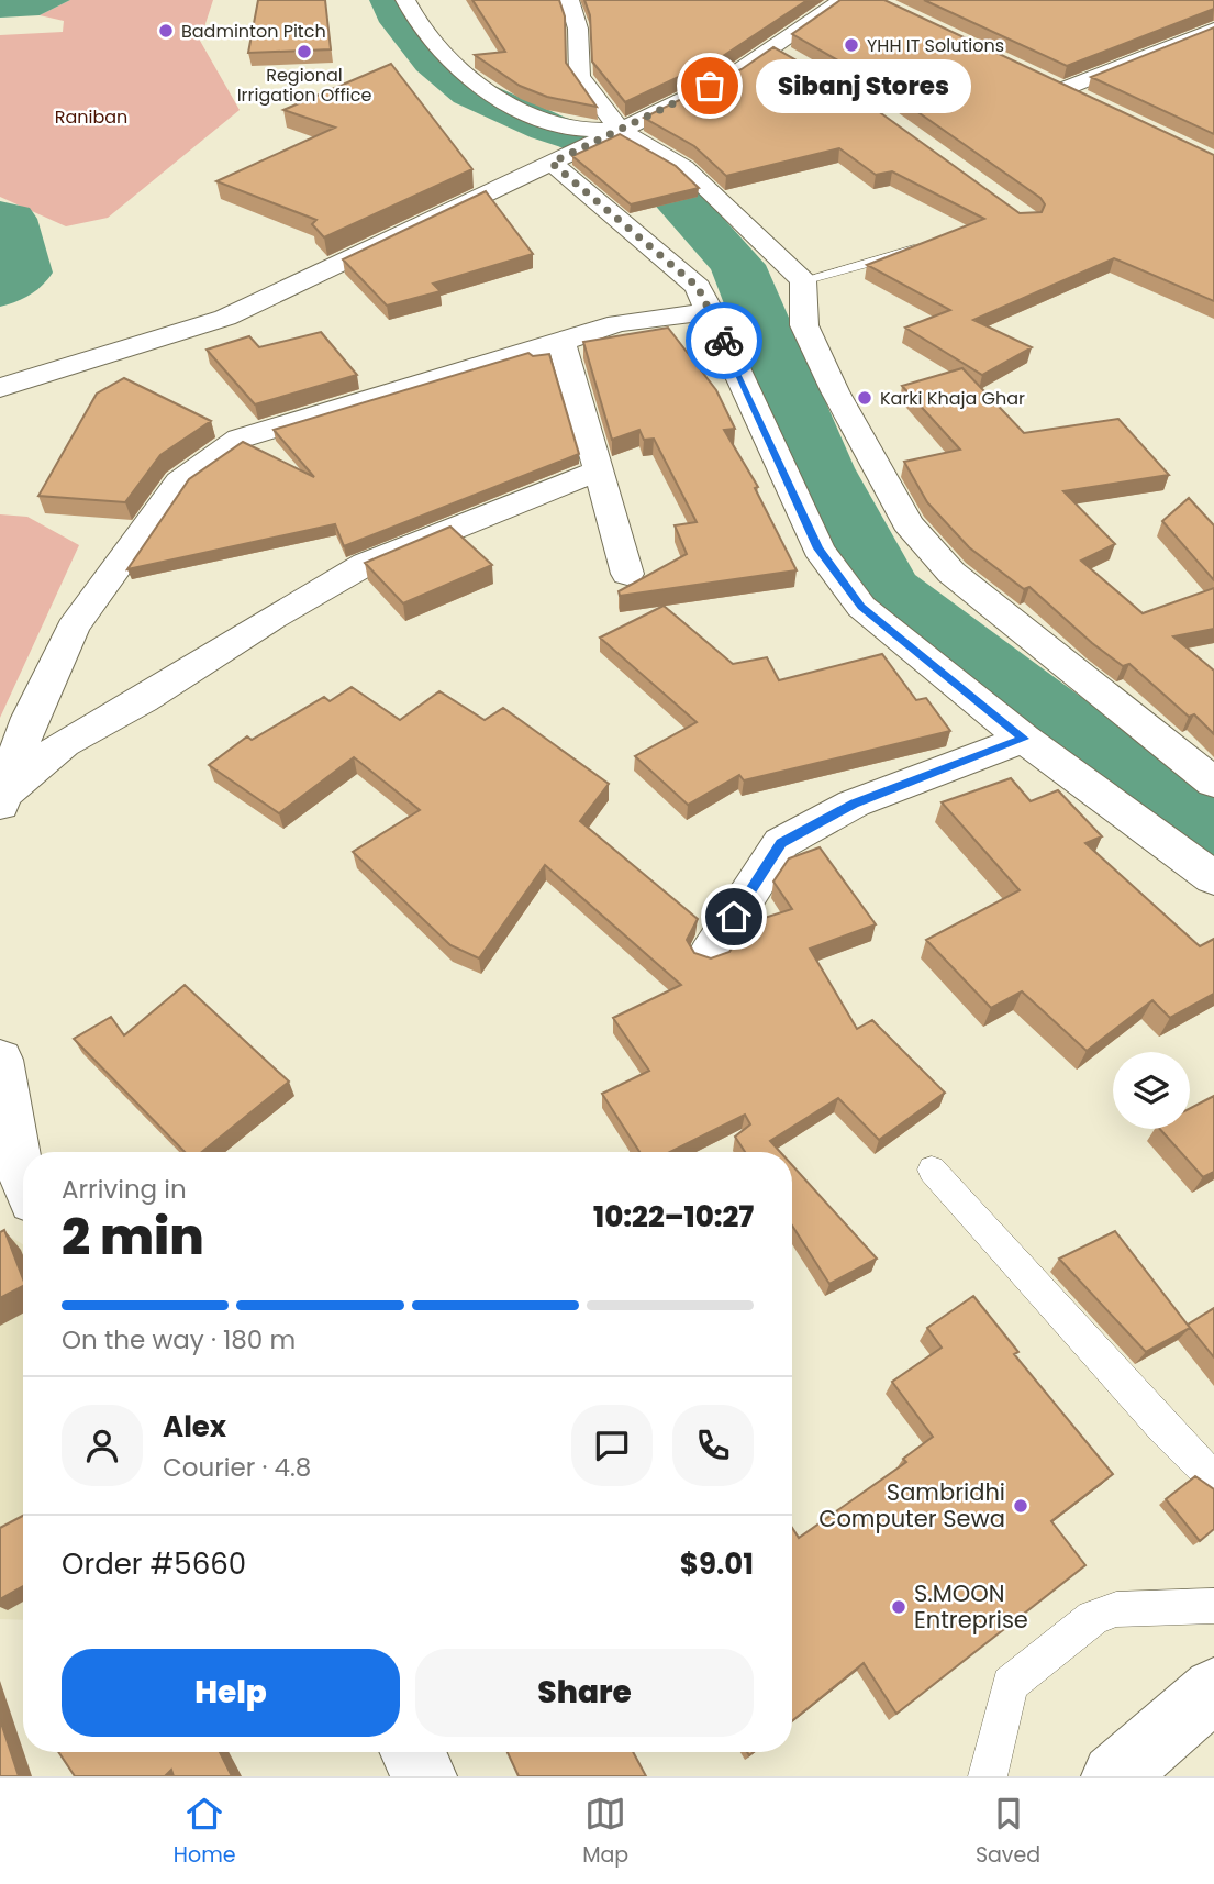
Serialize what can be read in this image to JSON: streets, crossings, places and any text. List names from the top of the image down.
{
  "parks": ["Raniban"],
  "places": [
    "Badminton Pitch",
    "YHH IT Solutions",
    "Regional Irrigation Office",
    "Sibanj Stores",
    "Karki Khaja Ghar",
    "Sambridhi Computer Sewa",
    "S.MOON Entreprise"
  ],
  "page": {
    "bubble": "Sibanj Stores",
    "heading": ["2 min", "Arriving in", "10:22–10:27"],
    "panel": [
      "Alex",
      "Courier · 4.8",
      "Order #5660",
      "$9.01"
    ],
    "bar": "On the way · 180 m",
    "buttons": ["Help", "Share"],
    "tabs": ["Home", "Map", "Saved"]
  }
}
